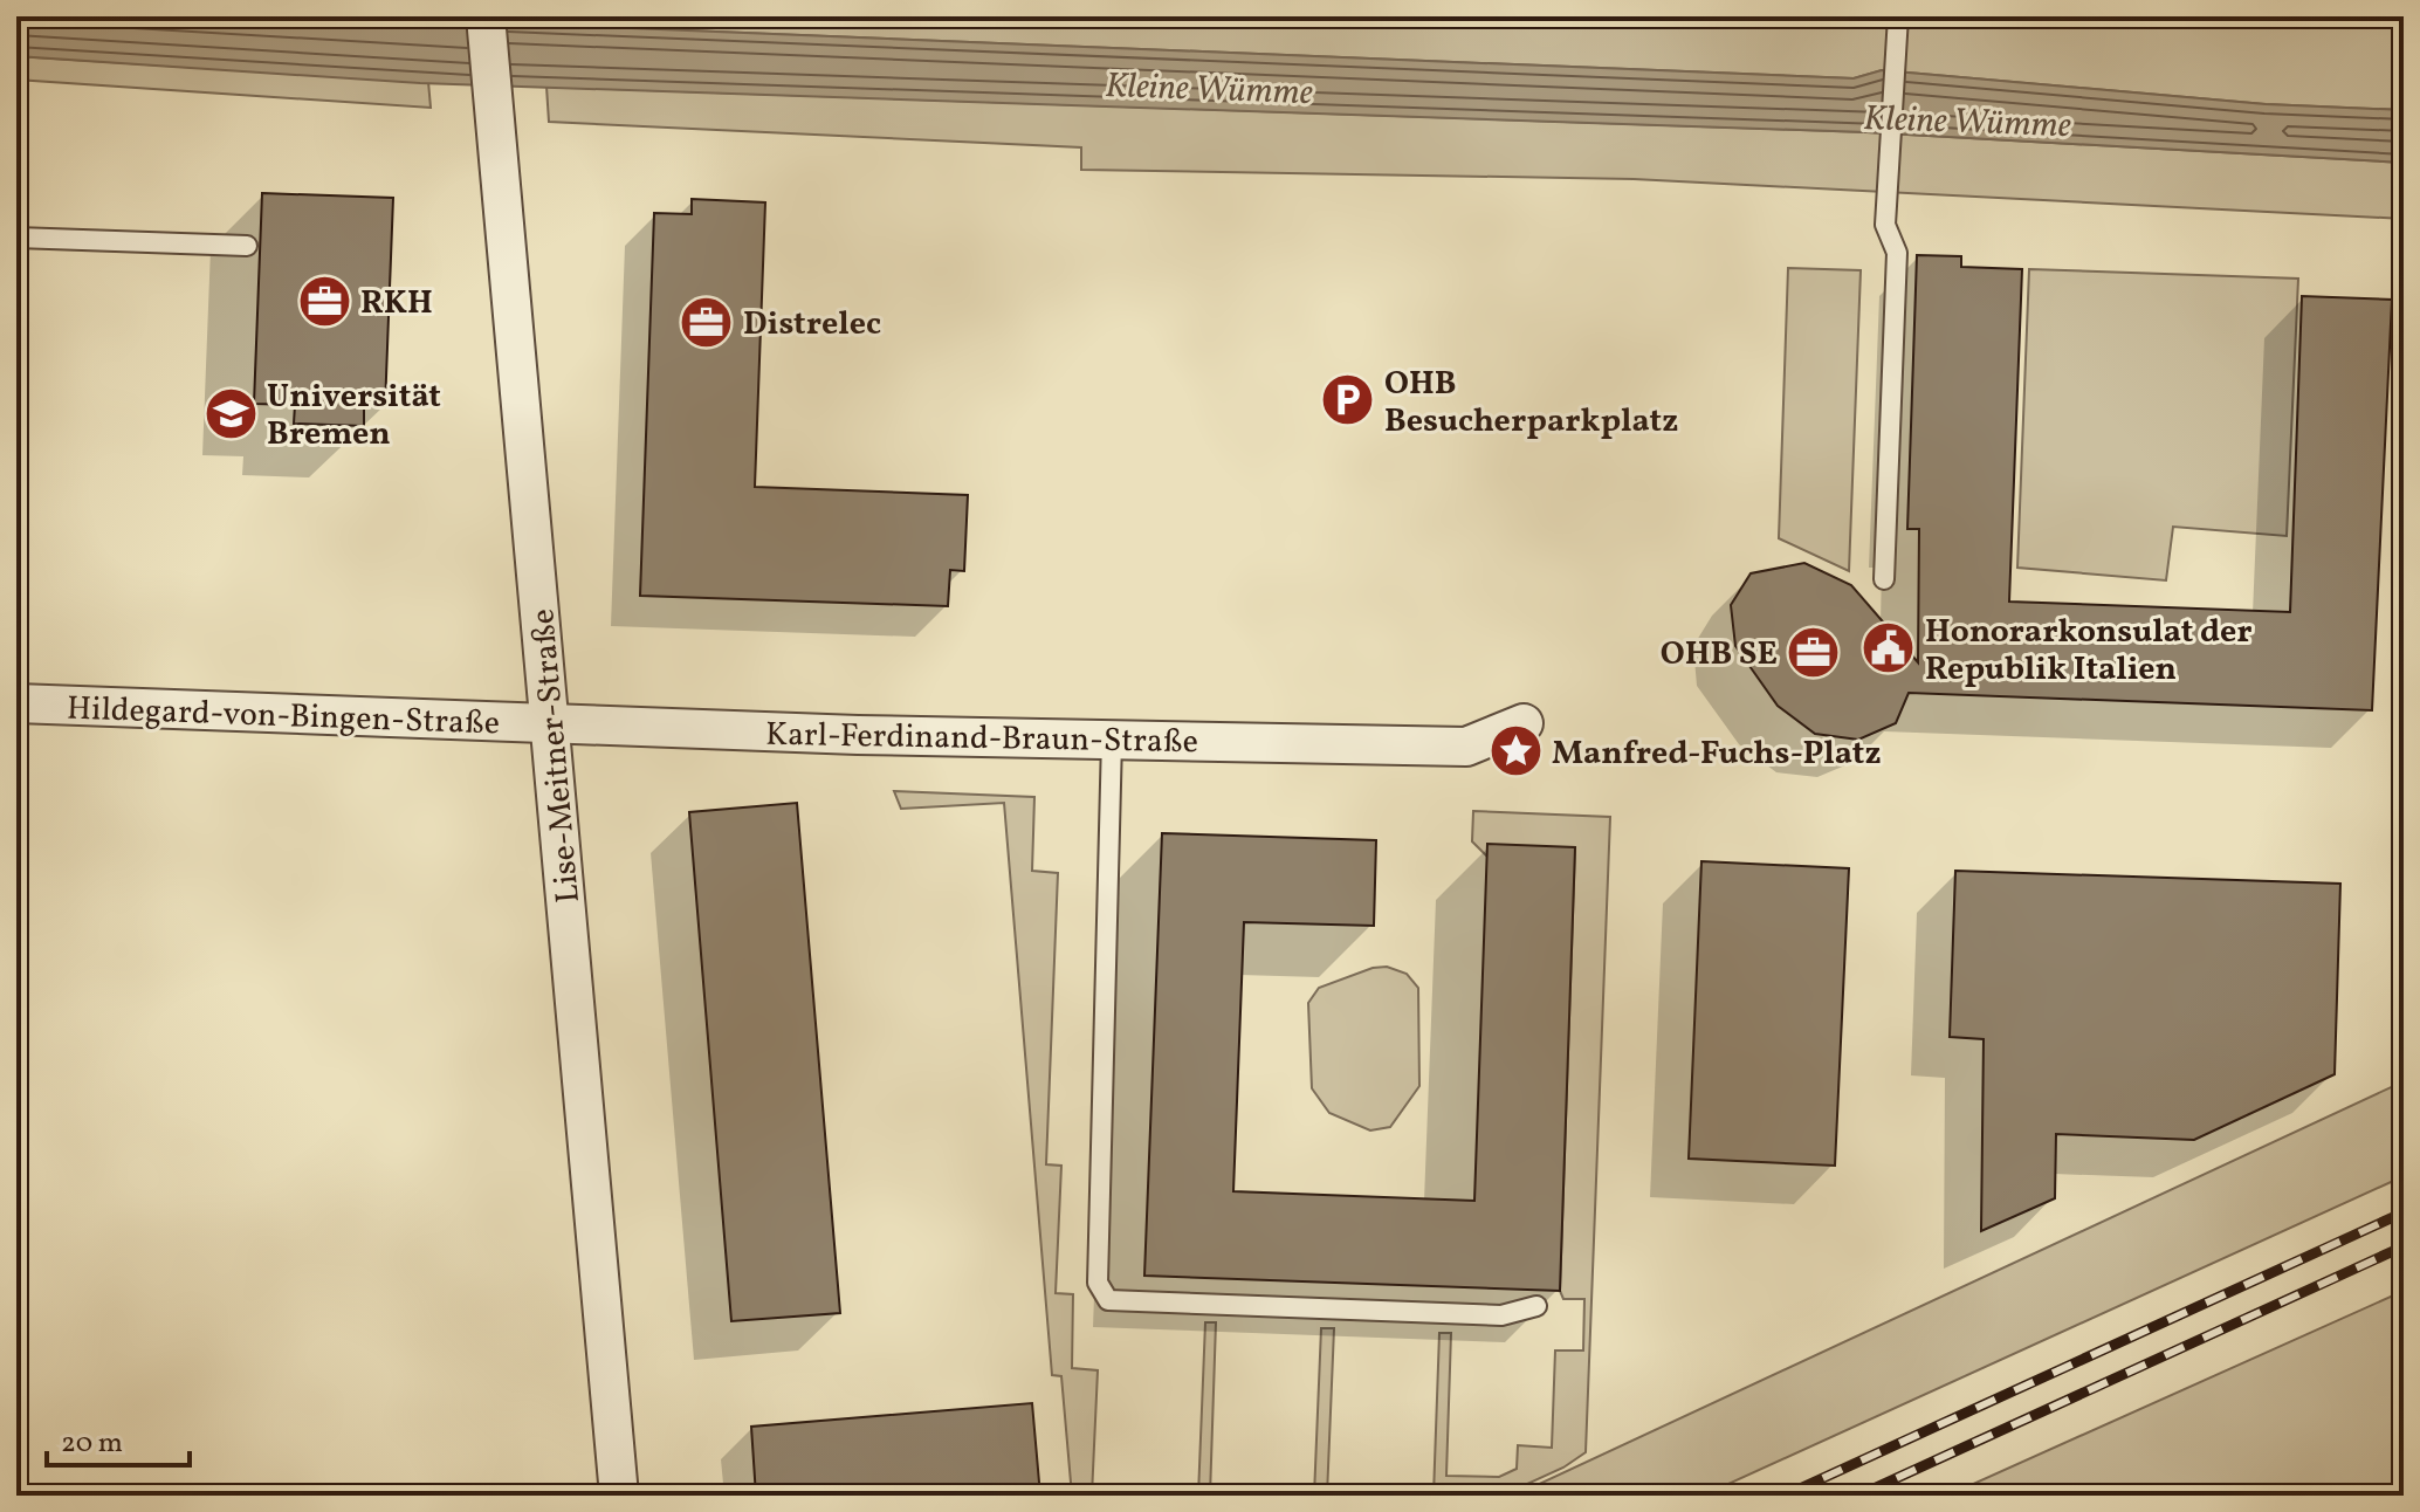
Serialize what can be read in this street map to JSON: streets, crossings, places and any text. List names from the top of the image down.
{
  "streets": {
    "street": ["Hildegard-von-Bingen-Straße", "Karl-Ferdinand-Braun-Straße", "Lise-Meitner-Straße"]
  },
  "crossings": [
    ["Hildegard-von-Bingen-Straße", "Karl-Ferdinand-Braun-Straße"],
    ["Hildegard-von-Bingen-Straße", "Lise-Meitner-Straße"],
    ["Karl-Ferdinand-Braun-Straße", "Lise-Meitner-Straße"]
  ],
  "water": ["Kleine Wümme"],
  "places": {
    "office": ["RKH", "Distrelec", "OHB SE"],
    "parking": ["OHB Besucherparkplatz"],
    "school or university": ["Universität Bremen"],
    "public building": ["Honorarkonsulat der Republik Italien"],
    "place": ["Manfred-Fuchs-Platz"]
  },
  "scale_bar": "20 m"
}
